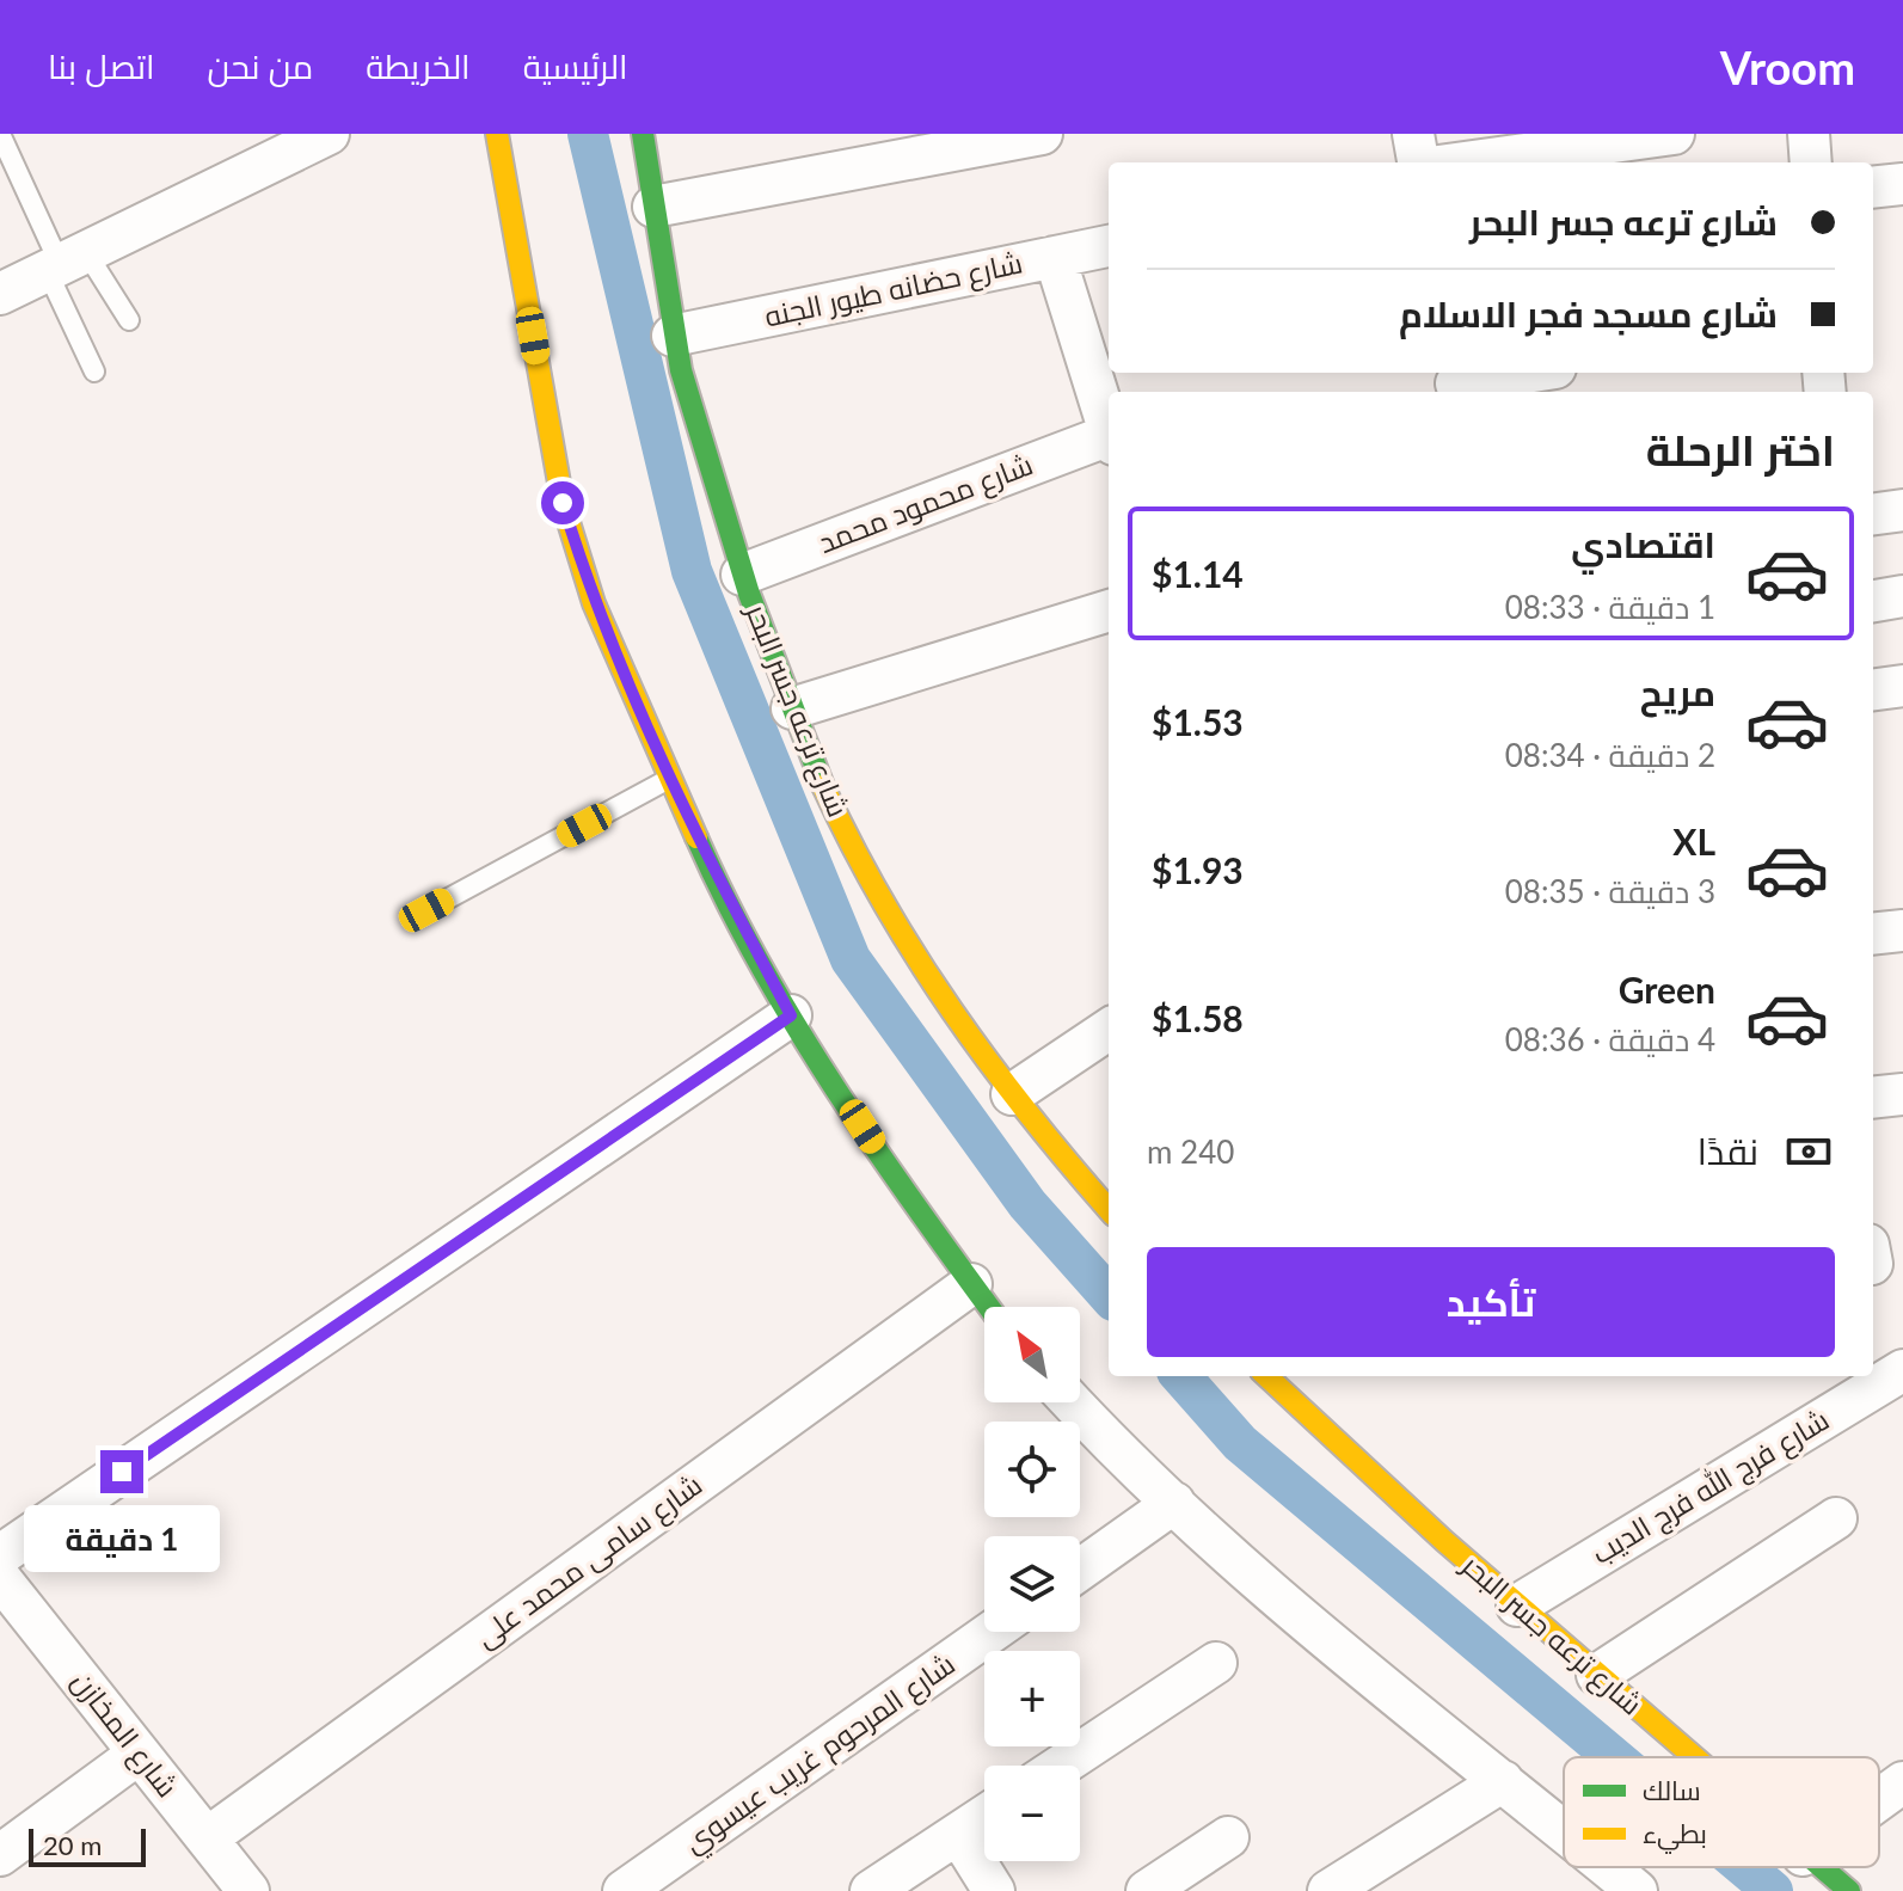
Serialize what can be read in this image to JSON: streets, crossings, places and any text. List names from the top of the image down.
{
  "streets": {
    "street": [
      "شارع حضانه طيور الجنه",
      "شارع محمود محمد",
      "شارع ترعه جسر البحر",
      "شارع فرج الله فرج الديب",
      "شارع سامى محمد على",
      "شارع المخازن",
      "شارع المرحوم غريب عيسوي"
    ]
  },
  "crossings": [
    ["شارع حضانه طيور الجنه", "شارع ترعه جسر البحر"],
    ["شارع محمود محمد", "شارع ترعه جسر البحر"],
    ["شارع ترعه جسر البحر", "شارع فرج الله فرج الديب"],
    ["شارع سامى محمد على", "شارع المخازن"]
  ],
  "legend": ["سالك", "بطيء"],
  "scale_bar": "20 m",
  "north": "top left",
  "page": {
    "header": "Vroom",
    "nav": [
      "الرئيسية",
      "الخريطة",
      "من نحن",
      "اتصل بنا"
    ],
    "banner": ["شارع ترعه جسر البحر", "شارع مسجد فجر الاسلام"],
    "heading": "اختر الرحلة",
    "list": [
      {
        "name": "اقتصادي",
        "note": "1 دقيقة · 08:33",
        "value": "$1.14"
      },
      {
        "name": "مريح",
        "note": "2 دقيقة · 08:34",
        "value": "$1.53"
      },
      {
        "name": "XL",
        "note": "3 دقيقة · 08:35",
        "value": "$1.93"
      },
      {
        "name": "Green",
        "note": "4 دقيقة · 08:36",
        "value": "$1.58"
      }
    ],
    "pay": ["نقدًا", "240 m"],
    "buttons": "تأكيد",
    "map_buttons": ["+", "−"],
    "bubble": "1 دقيقة",
    "scale": "20 m"
  }
}
